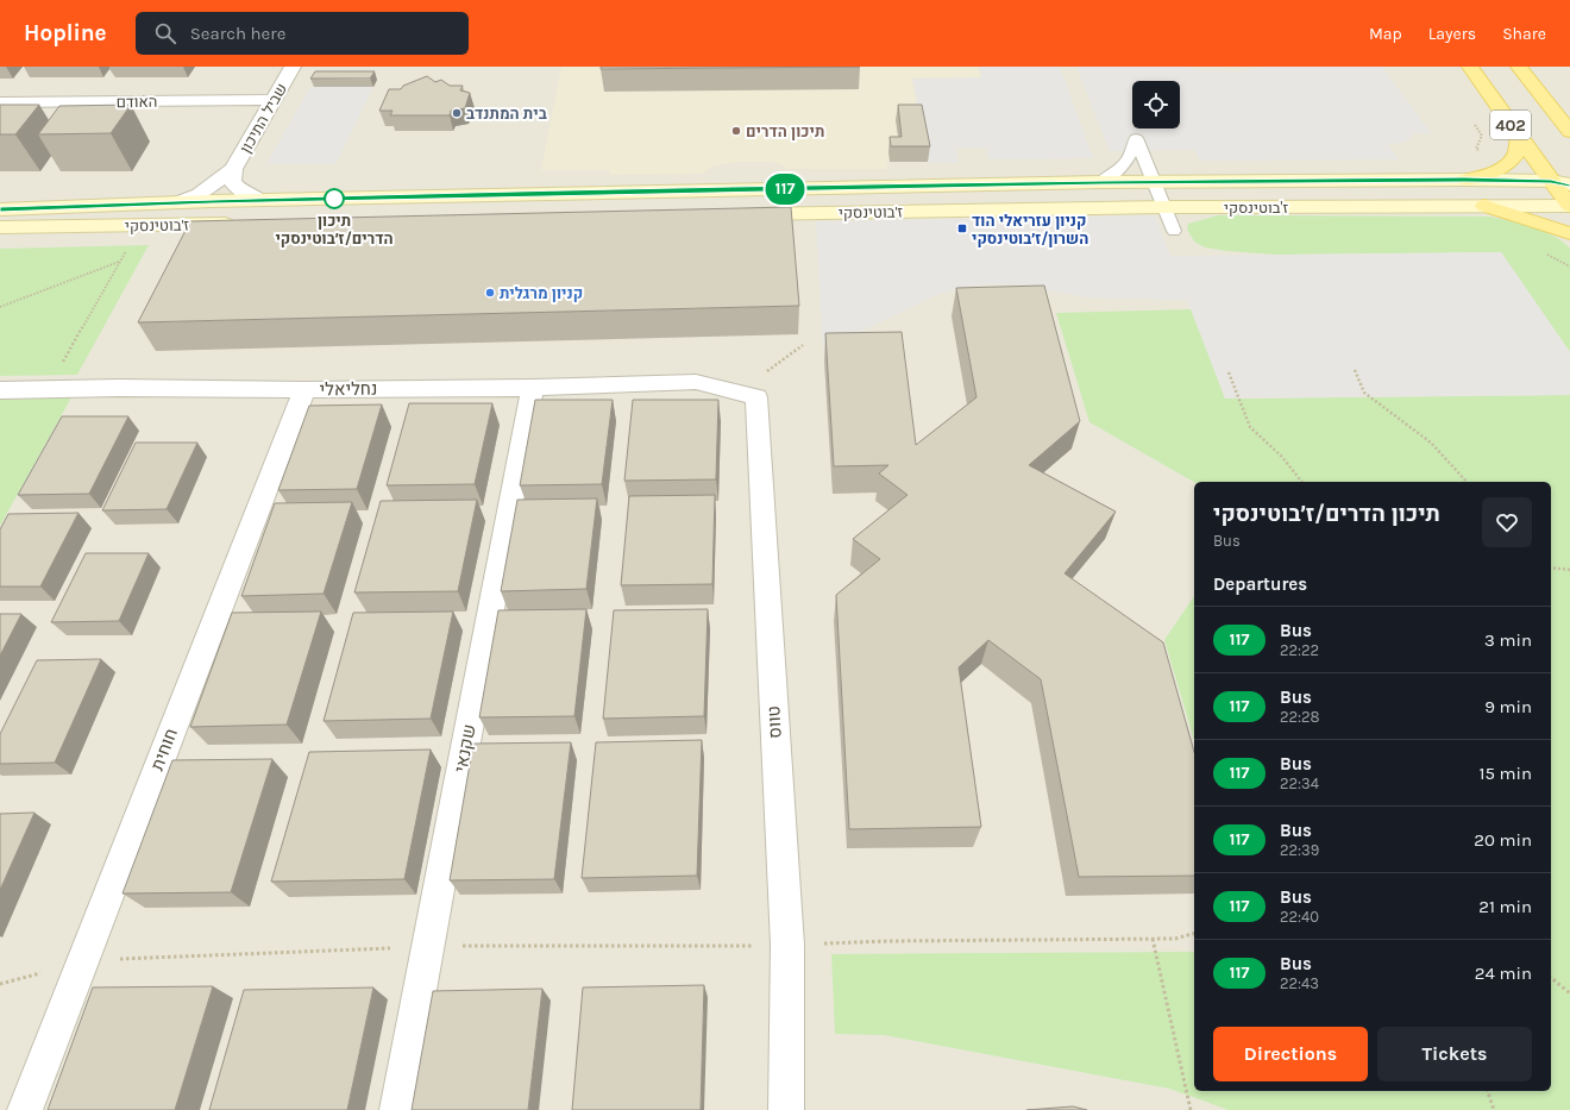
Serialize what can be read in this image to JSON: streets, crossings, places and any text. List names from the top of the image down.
{
  "streets": {
    "main road": ["402"],
    "street": [
      "האודם",
      "שביל התיכון",
      "ז'בוטינסקי",
      "נחליאלי",
      "טווס",
      "שקנאי",
      "חוחית"
    ]
  },
  "crossings": [
    ["האודם", "שביל התיכון"],
    ["שביל התיכון", "ז'בוטינסקי"],
    ["402", "ז'בוטינסקי"],
    ["נחליאלי", "טווס"],
    ["נחליאלי", "שקנאי"],
    ["נחליאלי", "חוחית"]
  ],
  "places": {
    "other": [
      "בית המתנדב",
      "תיכון הדרים",
      "תיכון הדרים/ז׳בוטינסקי",
      "קניון מרגלית"
    ],
    "transit": ["קניון עזריאלי הוד השרון/ז׳בוטינסקי"]
  },
  "lines": ["bus line 117"],
  "page": {
    "header": "Hopline",
    "search": "Search here",
    "nav": ["Map", "Layers", "Share"],
    "on_map": "117",
    "heading": [
      ["תיכון הדרים/ז׳בוטינסקי", "Bus"],
      "Departures"
    ],
    "list": [
      {
        "mark": "117",
        "name": "Bus",
        "note": "22:22",
        "value": "3 min"
      },
      {
        "mark": "117",
        "name": "Bus",
        "note": "22:28",
        "value": "9 min"
      },
      {
        "mark": "117",
        "name": "Bus",
        "note": "22:34",
        "value": "15 min"
      },
      {
        "mark": "117",
        "name": "Bus",
        "note": "22:39",
        "value": "20 min"
      },
      {
        "mark": "117",
        "name": "Bus",
        "note": "22:40",
        "value": "21 min"
      },
      {
        "mark": "117",
        "name": "Bus",
        "note": "22:43",
        "value": "24 min"
      }
    ],
    "buttons": ["Directions", "Tickets"]
  }
}
